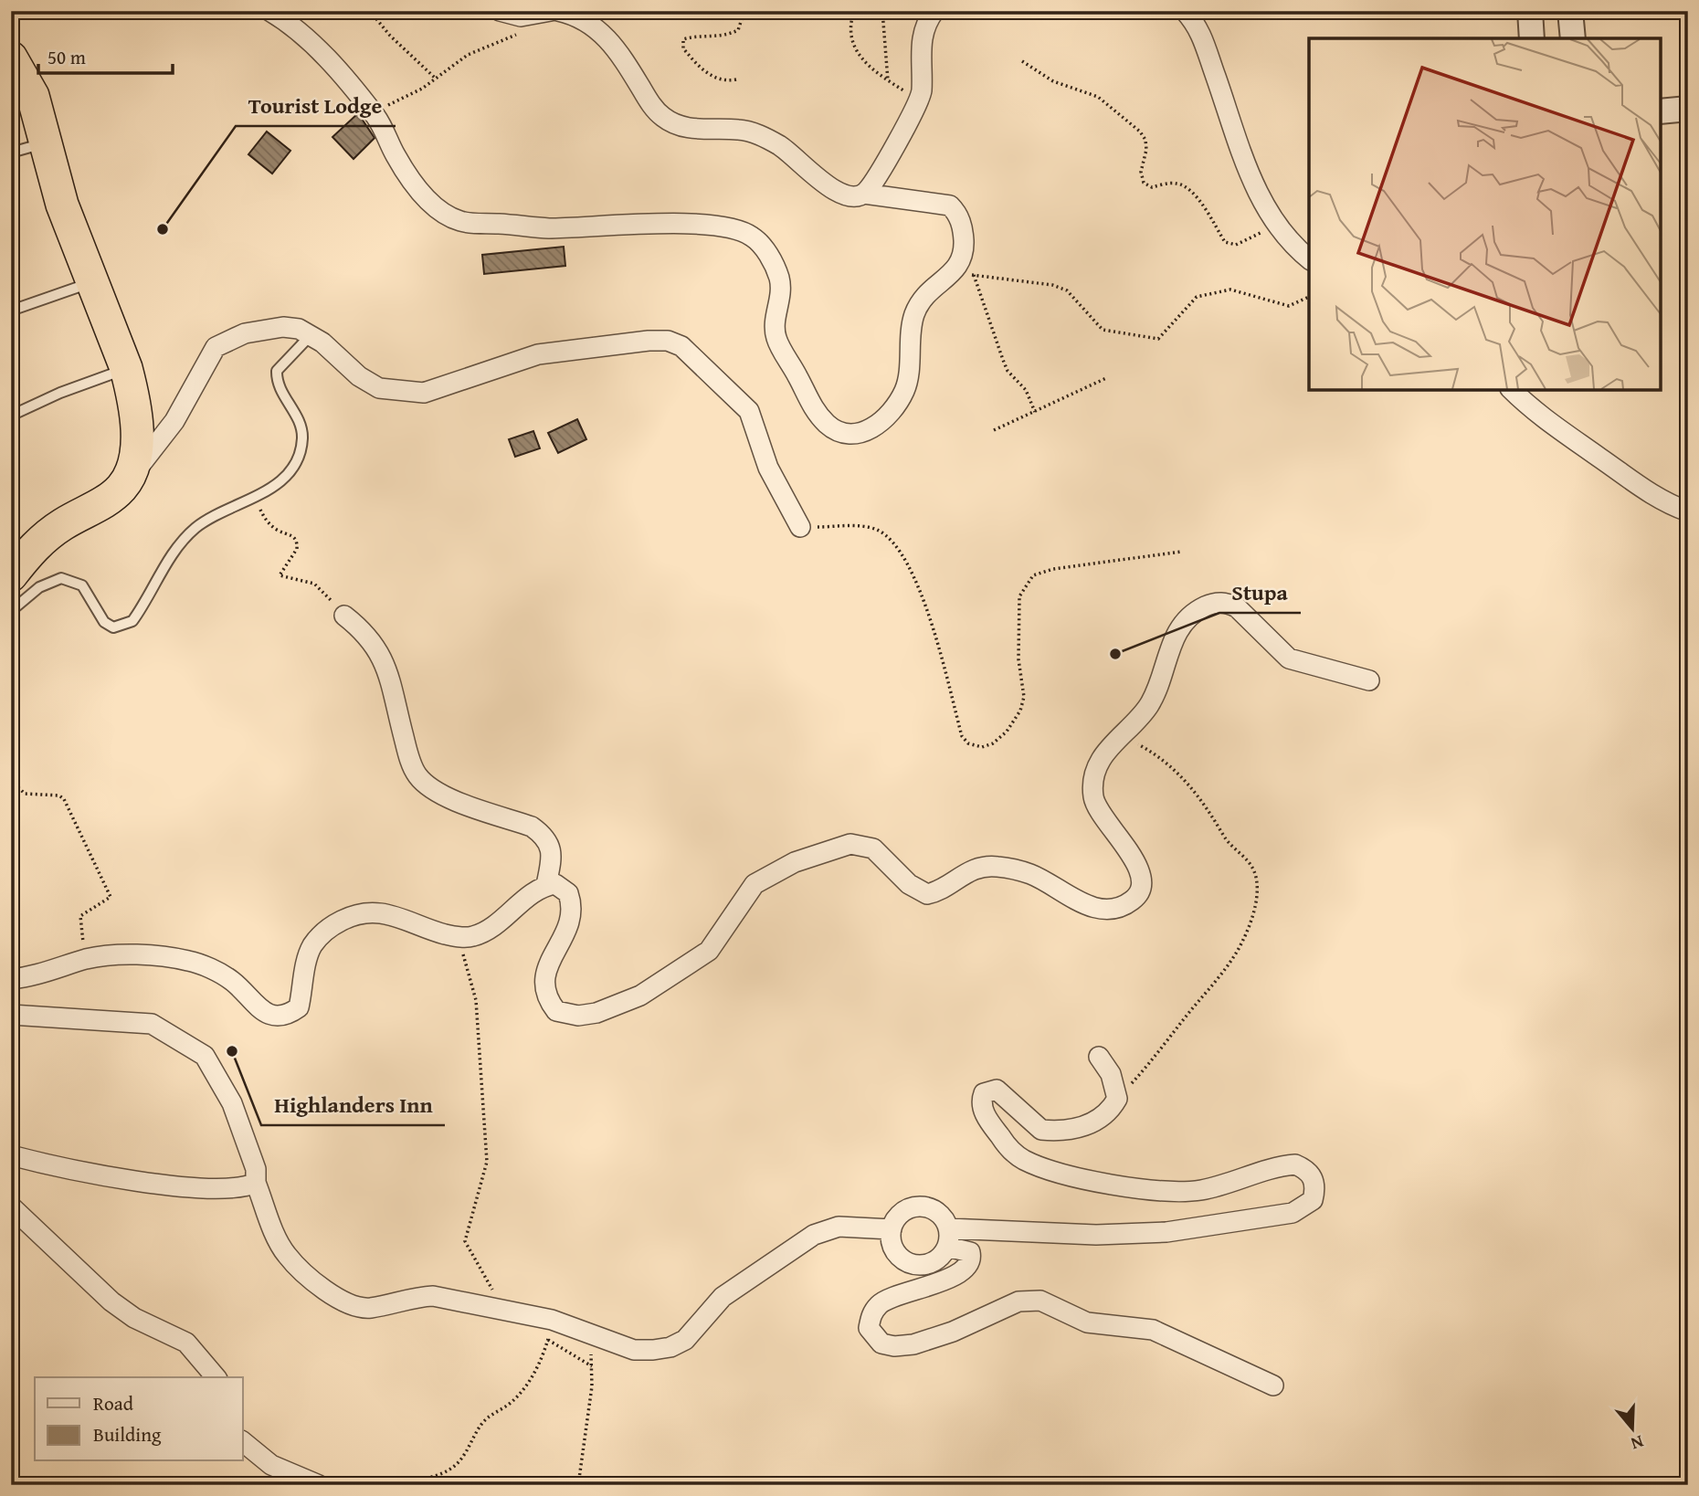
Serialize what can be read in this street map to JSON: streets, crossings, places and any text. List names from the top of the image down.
{
  "places": ["Tourist Lodge", "Stupa", "Highlanders Inn"],
  "legend": ["Road", "Building"],
  "scale_bar": "50 m",
  "north": "bottom"
}
